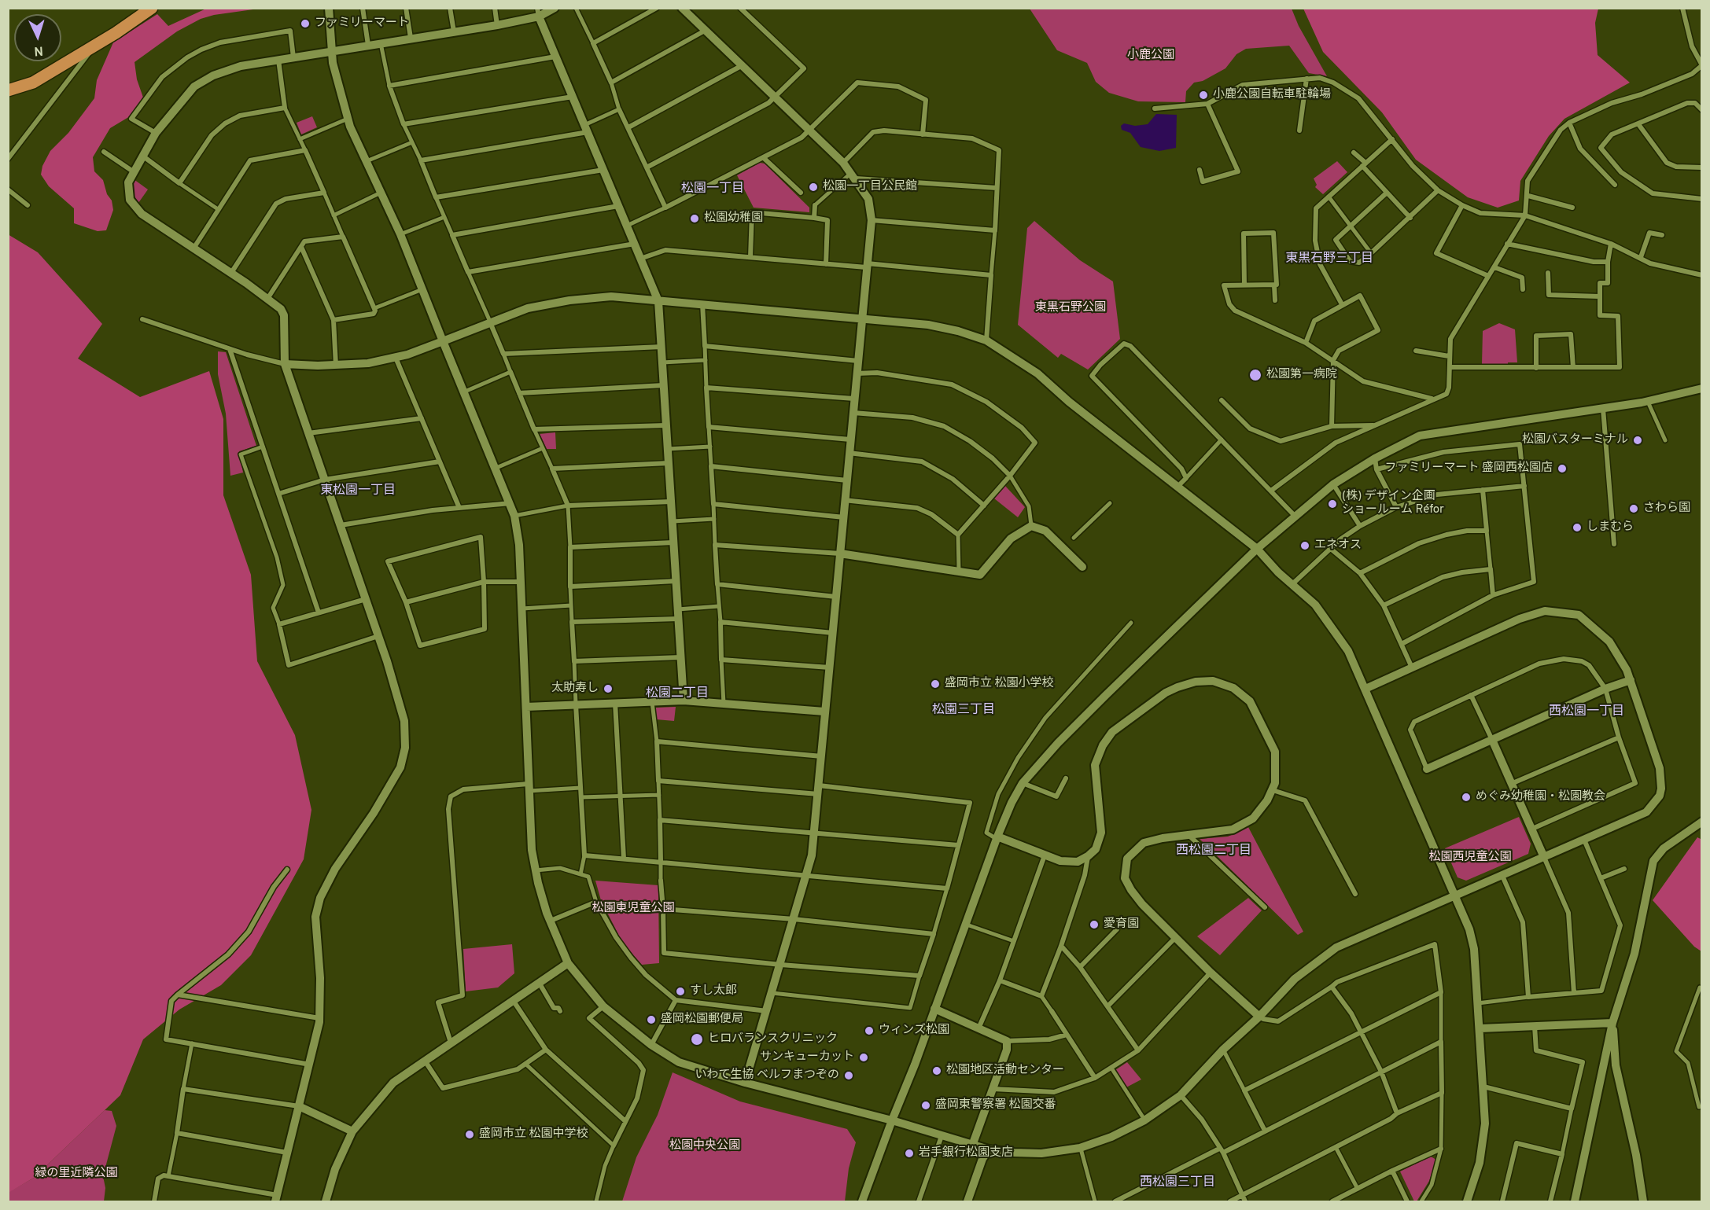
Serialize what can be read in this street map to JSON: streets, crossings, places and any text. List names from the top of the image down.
{
  "districts": [
    "松園一丁目",
    "東黒石野三丁目",
    "東松園一丁目",
    "松園二丁目",
    "松園三丁目",
    "西松園一丁目",
    "西松園二丁目",
    "西松園三丁目"
  ],
  "parks": [
    "小鹿公園",
    "東黒石野公園",
    "松園西児童公園",
    "松園東児童公園",
    "松園中央公園",
    "緑の里近隣公園"
  ],
  "places": [
    "ファミリーマート",
    "小鹿公園自転車駐輪場",
    "松園一丁目公民館",
    "松園幼稚園",
    "松園第一病院",
    "松園バスターミナル",
    "ファミリーマート 盛岡西松園店",
    "(株) デザイン企画 ショールーム Réfor",
    "さわら園",
    "しまむら",
    "エネオス",
    "盛岡市立 松園小学校",
    "太助寿し",
    "めぐみ幼稚園・松園教会",
    "愛育園",
    "すし太郎",
    "盛岡松園郵便局",
    "ウィンズ松園",
    "ヒロバランスクリニック",
    "サンキューカット",
    "松園地区活動センター",
    "いわて生協 ベルフまつぞの",
    "盛岡東警察署 松園交番",
    "盛岡市立 松園中学校",
    "岩手銀行松園支店"
  ],
  "north": "bottom"
}
